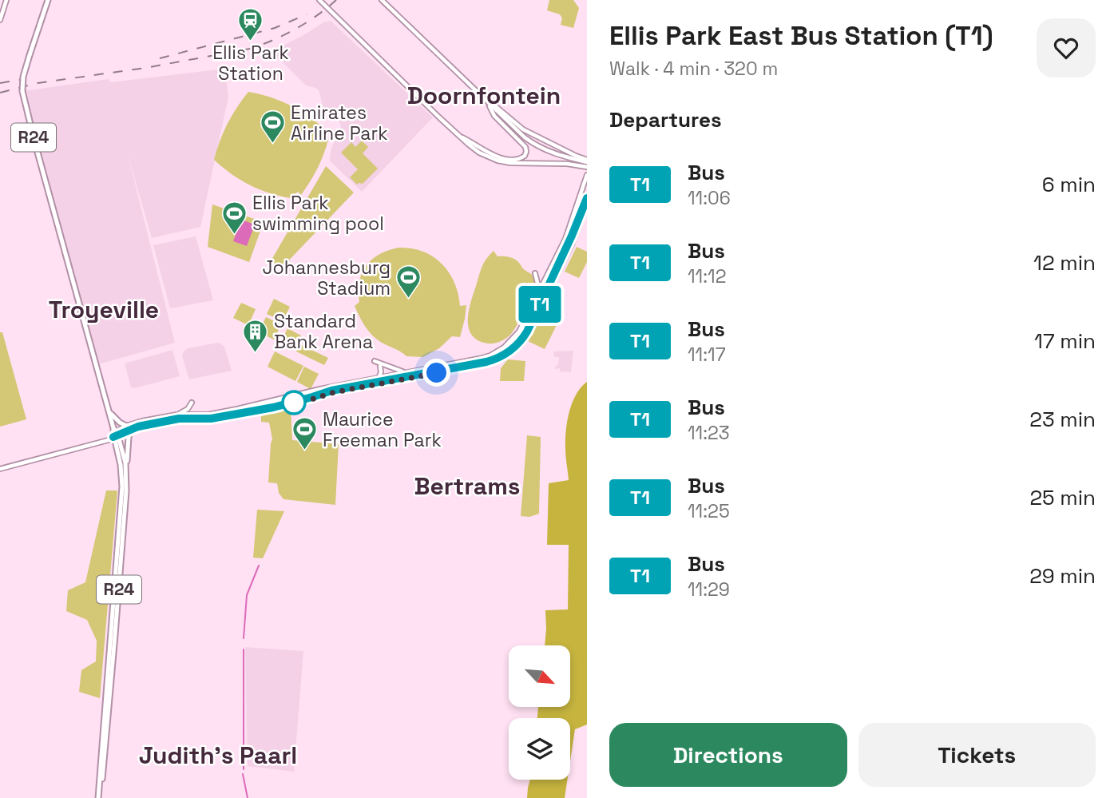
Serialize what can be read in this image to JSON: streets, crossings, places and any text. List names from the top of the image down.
{
  "streets": {
    "main road": ["R24"]
  },
  "districts": [
    "Doornfontein",
    "Troyeville",
    "Bertrams",
    "Judith's Paarl"
  ],
  "places": {
    "station": ["Ellis Park Station"],
    "sports": [
      "Emirates Airline Park",
      "Ellis Park swimming pool",
      "Johannesburg Stadium",
      "Maurice Freeman Park"
    ],
    "building": ["Standard Bank Arena"]
  },
  "lines": ["bus line T1"],
  "north": "bottom right",
  "page": {
    "on_map": "T1",
    "heading": [
      ["Ellis Park East Bus Station (T1)", "Walk · 4 min · 320 m"],
      "Departures"
    ],
    "list": [
      {
        "mark": "T1",
        "name": "Bus",
        "note": "11:06",
        "value": "6 min"
      },
      {
        "mark": "T1",
        "name": "Bus",
        "note": "11:12",
        "value": "12 min"
      },
      {
        "mark": "T1",
        "name": "Bus",
        "note": "11:17",
        "value": "17 min"
      },
      {
        "mark": "T1",
        "name": "Bus",
        "note": "11:23",
        "value": "23 min"
      },
      {
        "mark": "T1",
        "name": "Bus",
        "note": "11:25",
        "value": "25 min"
      },
      {
        "mark": "T1",
        "name": "Bus",
        "note": "11:29",
        "value": "29 min"
      }
    ],
    "buttons": ["Directions", "Tickets"]
  }
}
